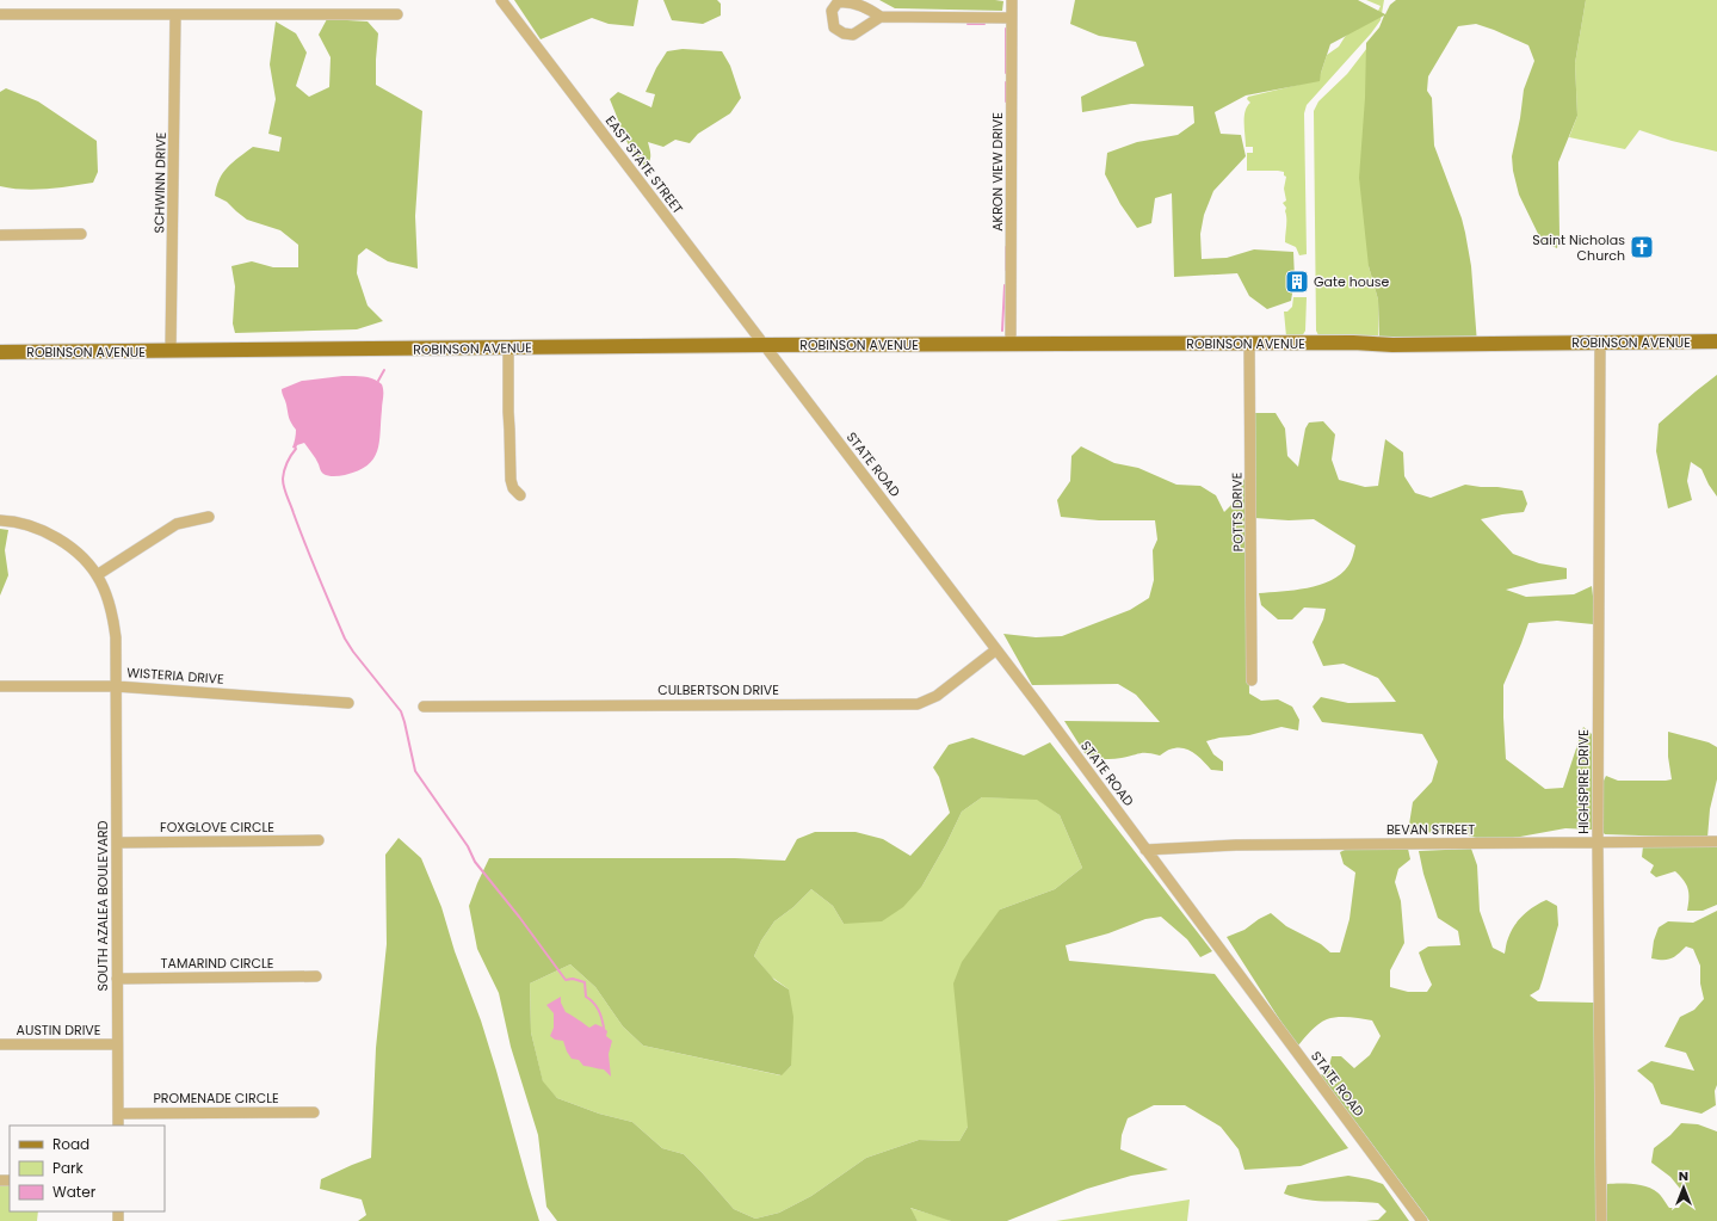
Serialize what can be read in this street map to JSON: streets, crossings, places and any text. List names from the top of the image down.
{
  "streets": {
    "main road": ["ROBINSON AVENUE"],
    "street": [
      "EAST STATE STREET",
      "AKRON VIEW DRIVE",
      "SCHWINN DRIVE",
      "STATE ROAD",
      "POTTS DRIVE",
      "WISTERIA DRIVE",
      "CULBERTSON DRIVE",
      "HIGHSPIRE DRIVE",
      "FOXGLOVE CIRCLE",
      "BEVAN STREET",
      "SOUTH AZALEA BOULEVARD",
      "TAMARIND CIRCLE",
      "AUSTIN DRIVE",
      "PROMENADE CIRCLE"
    ]
  },
  "crossings": [
    ["EAST STATE STREET", "ROBINSON AVENUE"],
    ["EAST STATE STREET", "STATE ROAD"],
    ["AKRON VIEW DRIVE", "ROBINSON AVENUE"],
    ["SCHWINN DRIVE", "ROBINSON AVENUE"],
    ["ROBINSON AVENUE", "STATE ROAD"],
    ["ROBINSON AVENUE", "POTTS DRIVE"],
    ["ROBINSON AVENUE", "HIGHSPIRE DRIVE"],
    ["STATE ROAD", "CULBERTSON DRIVE"],
    ["STATE ROAD", "BEVAN STREET"],
    ["WISTERIA DRIVE", "SOUTH AZALEA BOULEVARD"],
    ["HIGHSPIRE DRIVE", "BEVAN STREET"],
    ["FOXGLOVE CIRCLE", "SOUTH AZALEA BOULEVARD"],
    ["SOUTH AZALEA BOULEVARD", "TAMARIND CIRCLE"],
    ["SOUTH AZALEA BOULEVARD", "AUSTIN DRIVE"],
    ["SOUTH AZALEA BOULEVARD", "PROMENADE CIRCLE"]
  ],
  "places": {
    "church": ["Saint Nicholas Church"],
    "building": ["Gate house"]
  },
  "legend": ["Road", "Park", "Water"],
  "north": "top"
}
